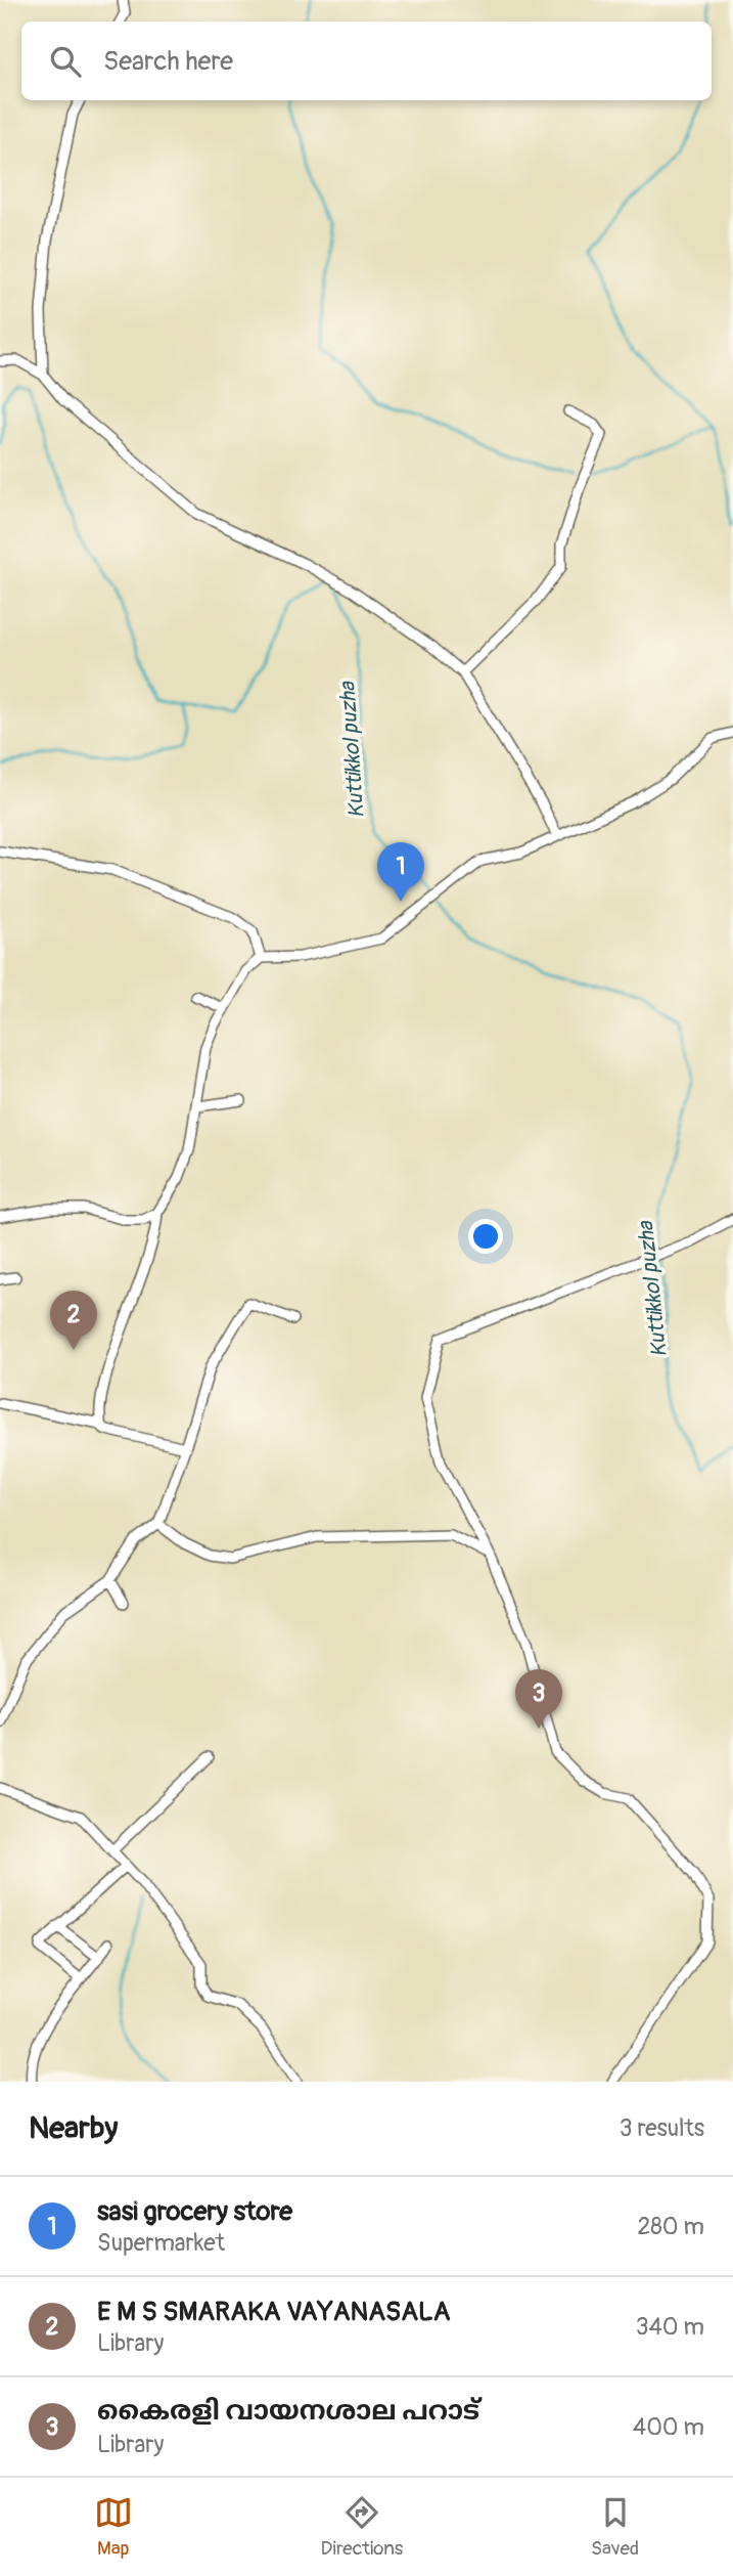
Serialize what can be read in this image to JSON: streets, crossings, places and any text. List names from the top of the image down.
{
  "water": ["Kuttikkol puzha"],
  "page": {
    "search": "Search here",
    "pins": ["1", "2", "3"],
    "heading": ["Nearby", "3 results"],
    "list": [
      {
        "mark": "1",
        "name": "sasi grocery store",
        "note": "Supermarket",
        "value": "280 m"
      },
      {
        "mark": "2",
        "name": "E M S SMARAKA VAYANASALA",
        "note": "Library",
        "value": "340 m"
      },
      {
        "mark": "3",
        "name": "കൈരളി വായനശാല പറാട്",
        "note": "Library",
        "value": "400 m"
      }
    ],
    "nav": ["Map", "Directions", "Saved"]
  }
}
